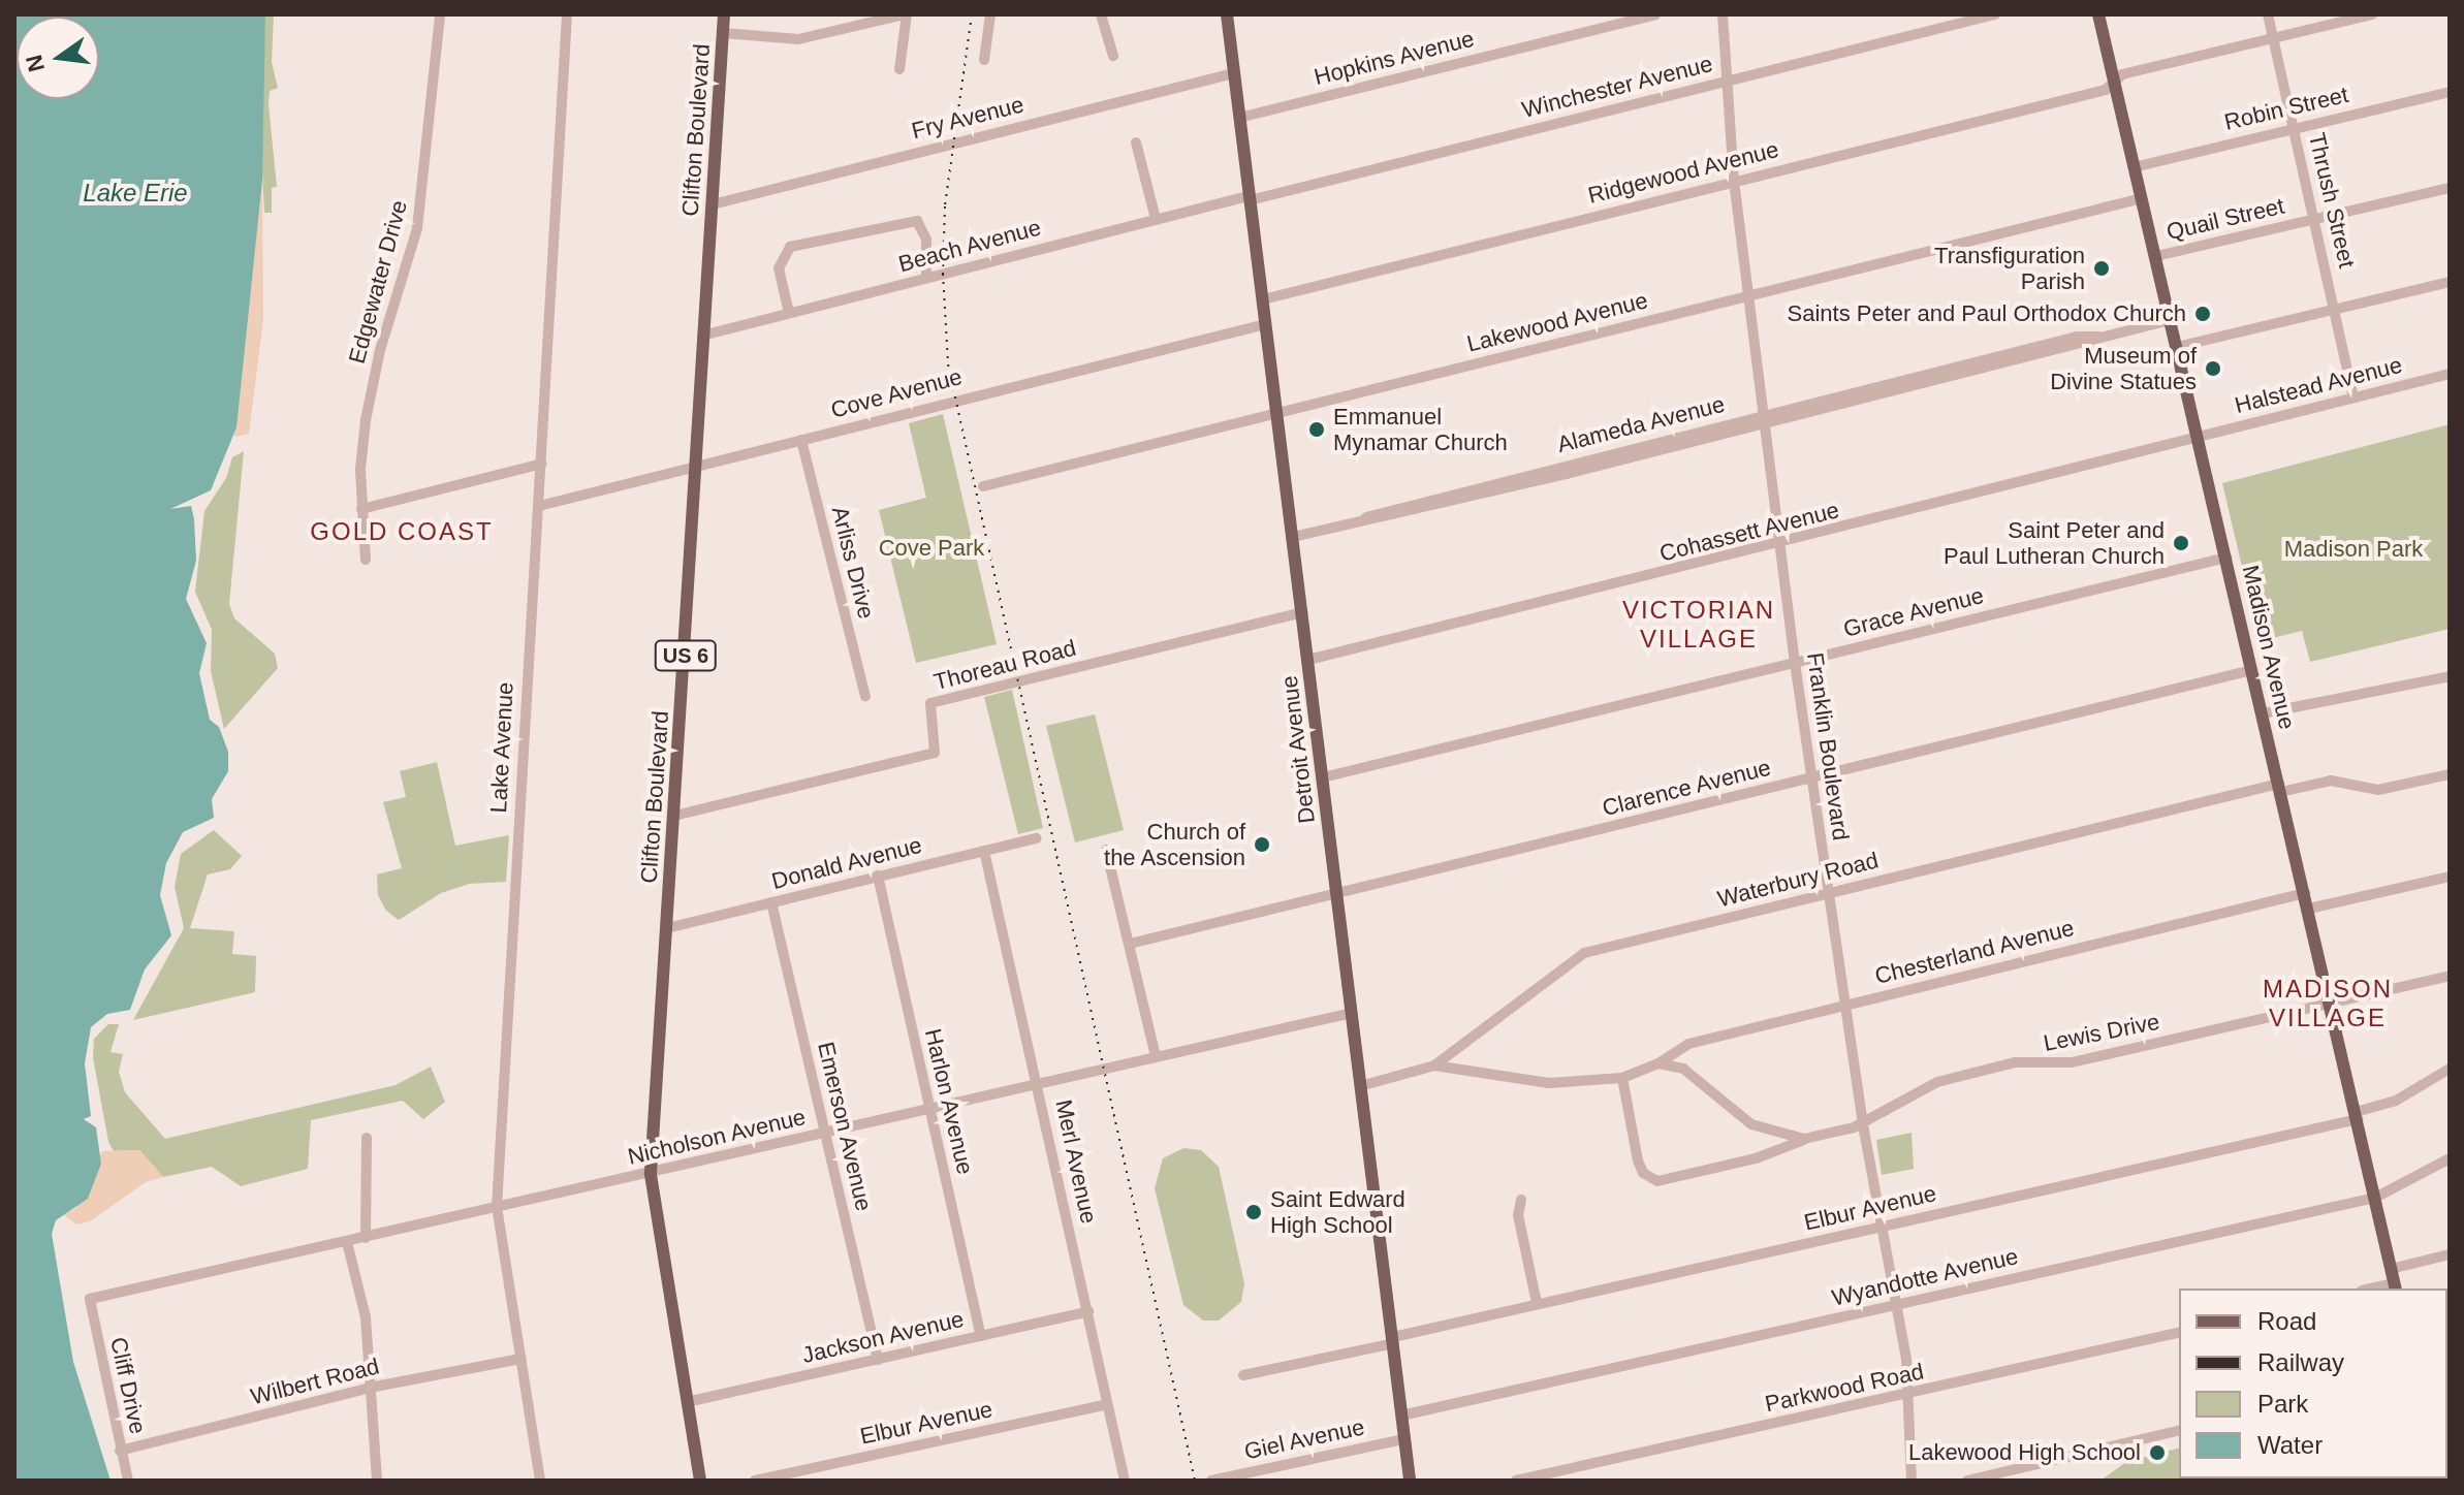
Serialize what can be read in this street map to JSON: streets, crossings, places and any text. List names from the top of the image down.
{
  "streets": {
    "main road": [
      "Clifton Boulevard",
      "Madison Avenue",
      "US 6",
      "Detroit Avenue"
    ],
    "street": [
      "Hopkins Avenue",
      "Winchester Avenue",
      "Robin Street",
      "Fry Avenue",
      "Ridgewood Avenue",
      "Thrush Street",
      "Quail Street",
      "Beach Avenue",
      "Edgewater Drive",
      "Lakewood Avenue",
      "Halstead Avenue",
      "Cove Avenue",
      "Alameda Avenue",
      "Cohassett Avenue",
      "Arliss Drive",
      "Grace Avenue",
      "Thoreau Road",
      "Franklin Boulevard",
      "Lake Avenue",
      "Clarence Avenue",
      "Donald Avenue",
      "Waterbury Road",
      "Chesterland Avenue",
      "Lewis Drive",
      "Harlon Avenue",
      "Emerson Avenue",
      "Nicholson Avenue",
      "Merl Avenue",
      "Elbur Avenue",
      "Wyandotte Avenue",
      "Jackson Avenue",
      "Wilbert Road",
      "Cliff Drive",
      "Parkwood Road",
      "Giel Avenue"
    ]
  },
  "crossings": [
    ["Hopkins Avenue", "Detroit Avenue"],
    ["Winchester Avenue", "Beach Avenue"],
    ["Winchester Avenue", "Franklin Boulevard"],
    ["Winchester Avenue", "Detroit Avenue"],
    ["Robin Street", "Thrush Street"],
    ["Robin Street", "Madison Avenue"],
    ["Fry Avenue", "Clifton Boulevard"],
    ["Fry Avenue", "Detroit Avenue"],
    ["Clifton Boulevard", "Beach Avenue"],
    ["Clifton Boulevard", "Cove Avenue"],
    ["Clifton Boulevard", "Thoreau Road"],
    ["Clifton Boulevard", "Donald Avenue"],
    ["Clifton Boulevard", "Nicholson Avenue"],
    ["Clifton Boulevard", "Jackson Avenue"],
    ["Ridgewood Avenue", "Thrush Street"],
    ["Ridgewood Avenue", "Madison Avenue"],
    ["Ridgewood Avenue", "Franklin Boulevard"],
    ["Ridgewood Avenue", "Detroit Avenue"],
    ["Thrush Street", "Quail Street"],
    ["Thrush Street", "Halstead Avenue"],
    ["Quail Street", "Madison Avenue"],
    ["Beach Avenue", "Detroit Avenue"],
    ["Lakewood Avenue", "Madison Avenue"],
    ["Lakewood Avenue", "Franklin Boulevard"],
    ["Lakewood Avenue", "Detroit Avenue"],
    ["Halstead Avenue", "Cohassett Avenue"],
    ["Halstead Avenue", "Madison Avenue"],
    ["Cove Avenue", "Arliss Drive"],
    ["Cove Avenue", "Lake Avenue"],
    ["Cove Avenue", "Detroit Avenue"],
    ["Alameda Avenue", "Madison Avenue"],
    ["Alameda Avenue", "Franklin Boulevard"],
    ["Alameda Avenue", "Detroit Avenue"],
    ["Cohassett Avenue", "Madison Avenue"],
    ["Cohassett Avenue", "Franklin Boulevard"],
    ["Cohassett Avenue", "Detroit Avenue"],
    ["Grace Avenue", "Madison Avenue"],
    ["Grace Avenue", "Franklin Boulevard"],
    ["Grace Avenue", "Detroit Avenue"],
    ["Madison Avenue", "Clarence Avenue"],
    ["Madison Avenue", "Waterbury Road"],
    ["Madison Avenue", "Chesterland Avenue"],
    ["Madison Avenue", "Lewis Drive"],
    ["Madison Avenue", "Elbur Avenue"],
    ["Madison Avenue", "Wyandotte Avenue"],
    ["Thoreau Road", "Detroit Avenue"],
    ["Franklin Boulevard", "Clarence Avenue"],
    ["Franklin Boulevard", "Waterbury Road"],
    ["Franklin Boulevard", "Chesterland Avenue"],
    ["Franklin Boulevard", "Lewis Drive"],
    ["Franklin Boulevard", "Elbur Avenue"],
    ["Franklin Boulevard", "Wyandotte Avenue"],
    ["Franklin Boulevard", "Parkwood Road"],
    ["Lake Avenue", "Nicholson Avenue"],
    ["Lake Avenue", "Wilbert Road"],
    ["Detroit Avenue", "Clarence Avenue"],
    ["Detroit Avenue", "Waterbury Road"],
    ["Detroit Avenue", "Nicholson Avenue"],
    ["Detroit Avenue", "Elbur Avenue"],
    ["Detroit Avenue", "Wyandotte Avenue"],
    ["Detroit Avenue", "Giel Avenue"],
    ["Donald Avenue", "Harlon Avenue"],
    ["Donald Avenue", "Emerson Avenue"],
    ["Donald Avenue", "Merl Avenue"],
    ["Harlon Avenue", "Nicholson Avenue"],
    ["Harlon Avenue", "Jackson Avenue"],
    ["Emerson Avenue", "Nicholson Avenue"],
    ["Emerson Avenue", "Jackson Avenue"],
    ["Nicholson Avenue", "Merl Avenue"],
    ["Nicholson Avenue", "Cliff Drive"],
    ["Merl Avenue", "Elbur Avenue"],
    ["Merl Avenue", "Jackson Avenue"],
    ["Wilbert Road", "Cliff Drive"]
  ],
  "districts": ["GOLD COAST", "VICTORIAN VILLAGE", "MADISON VILLAGE"],
  "water": ["Lake Erie"],
  "parks": ["Cove Park", "Madison Park"],
  "places": [
    "Transfiguration Parish",
    "Saints Peter and Paul Orthodox Church",
    "Museum of Divine Statues",
    "Emmanuel Mynamar Church",
    "Saint Peter and Paul Lutheran Church",
    "Church of the Ascension",
    "Saint Edward High School",
    "Lakewood High School"
  ],
  "legend": [
    "Road",
    "Railway",
    "Park",
    "Water"
  ],
  "north": "left"
}
